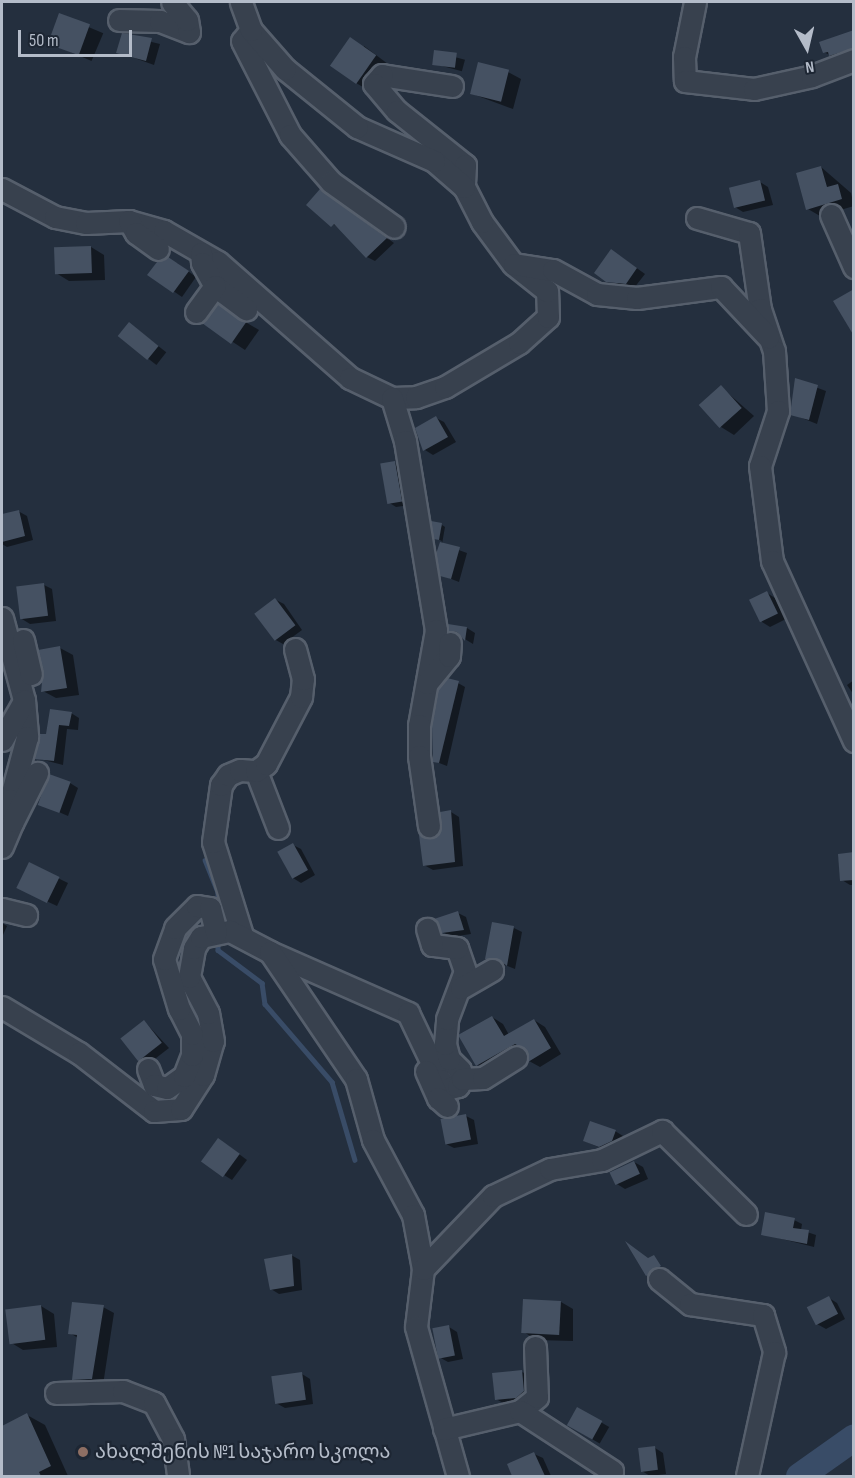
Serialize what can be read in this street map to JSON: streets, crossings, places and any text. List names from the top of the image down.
{
  "places": ["ახალშენის №1 საჯარო სკოლა"],
  "scale_bar": "50 m",
  "north": "bottom"
}
